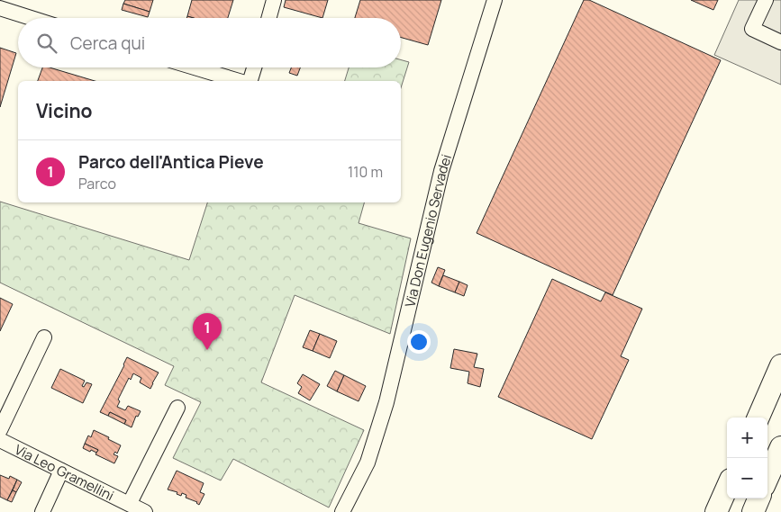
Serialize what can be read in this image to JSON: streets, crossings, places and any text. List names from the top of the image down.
{
  "streets": {
    "street": ["Via Don Eugenio Servadei", "Via Leo Gramellini"]
  },
  "page": {
    "search": "Cerca qui",
    "heading": "Vicino",
    "list": [
      {
        "mark": "1",
        "name": "Parco dell'Antica Pieve",
        "note": "Parco",
        "value": "110 m"
      }
    ],
    "pins": "1",
    "map_buttons": ["+", "−"]
  }
}
